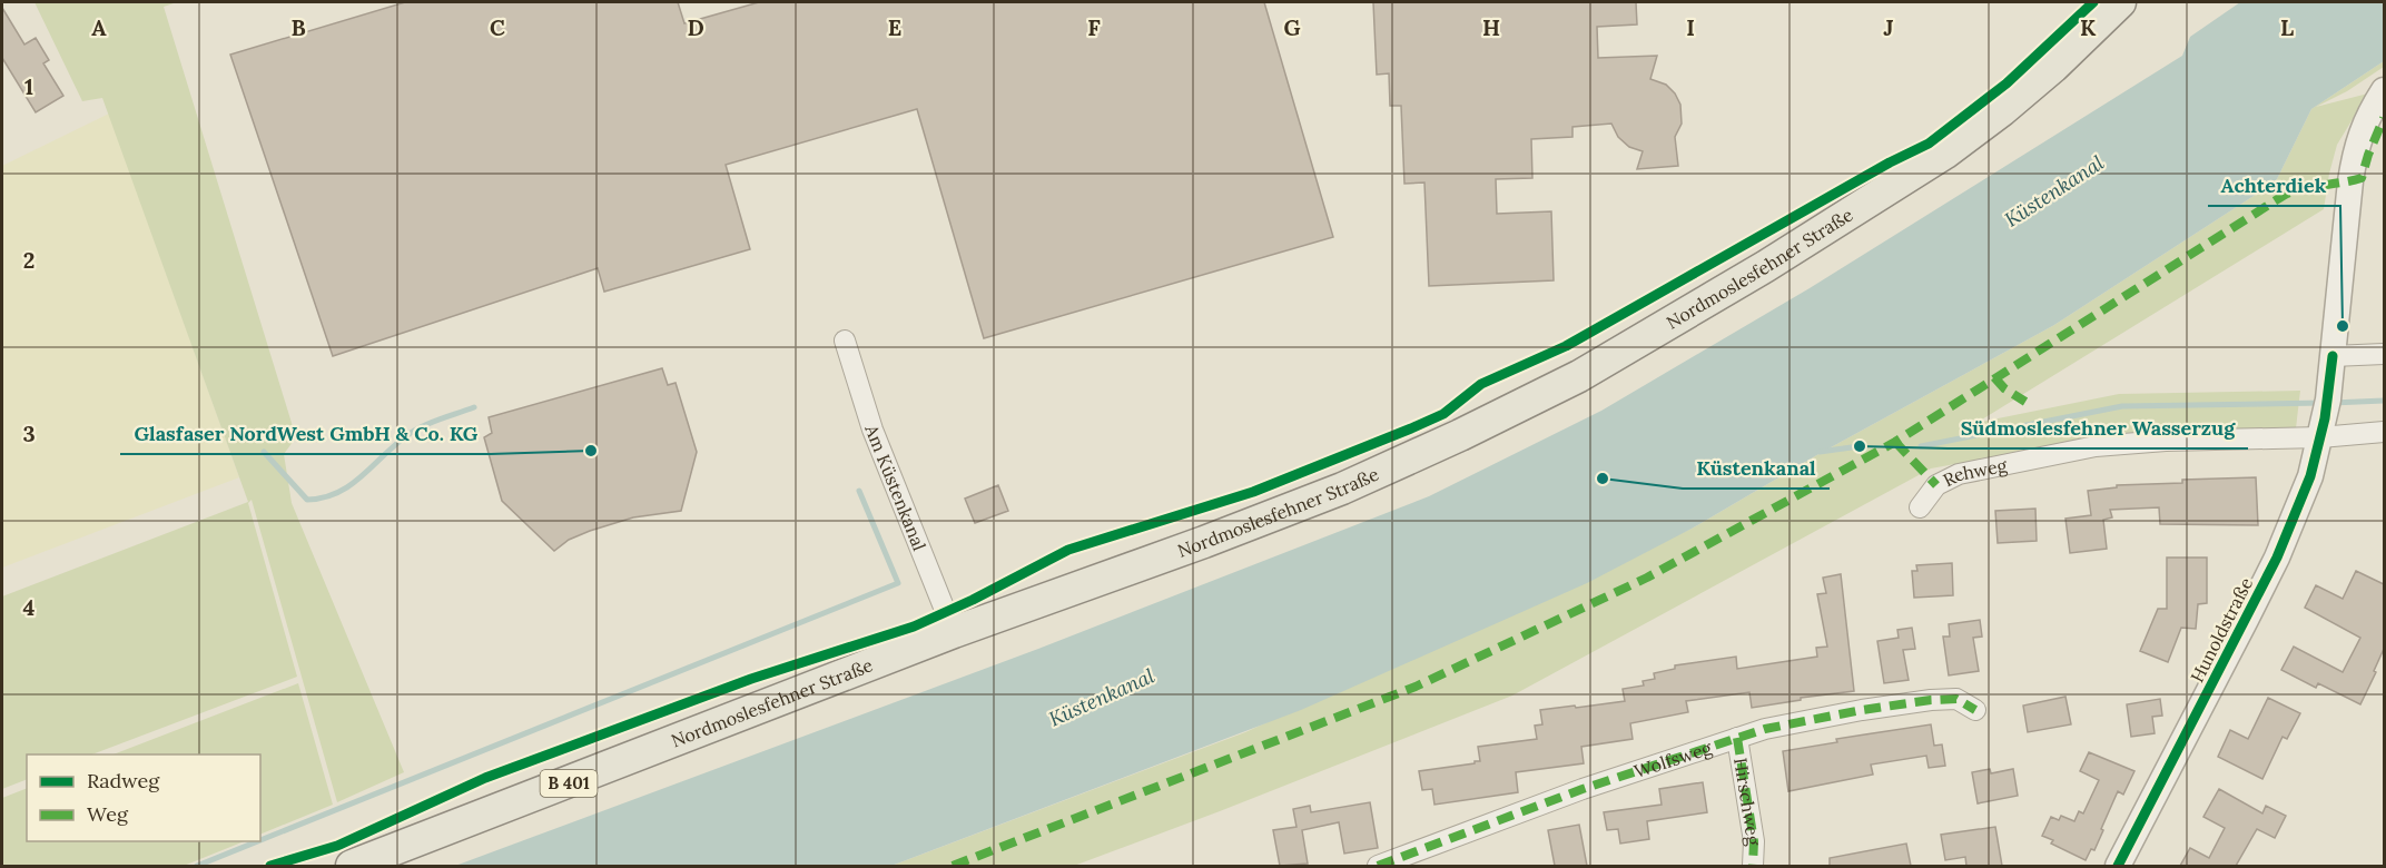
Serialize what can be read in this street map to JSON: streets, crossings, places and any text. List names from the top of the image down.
{
  "streets": {
    "main road": ["Nordmoslesfehner Straße", "B 401"],
    "street": [
      "Rehweg",
      "Am Küstenkanal",
      "Hunoldstraße",
      "Wolfsweg",
      "Hirschweg"
    ]
  },
  "crossings": [
    ["Nordmoslesfehner Straße", "Am Küstenkanal"],
    ["Rehweg", "Hunoldstraße"],
    ["Wolfsweg", "Hirschweg"]
  ],
  "water": ["Küstenkanal"],
  "places": [
    "Achterdiek",
    "Südmoslesfehner Wasserzug",
    "Glasfaser NordWest GmbH & Co. KG",
    "Küstenkanal"
  ],
  "legend": ["Radweg", "Weg"],
  "grid": {
    "columns": [
      "A",
      "B",
      "C",
      "D",
      "E",
      "F",
      "G",
      "H",
      "I",
      "J",
      "K",
      "L"
    ],
    "rows": [
      "1",
      "2",
      "3",
      "4"
    ]
  }
}
